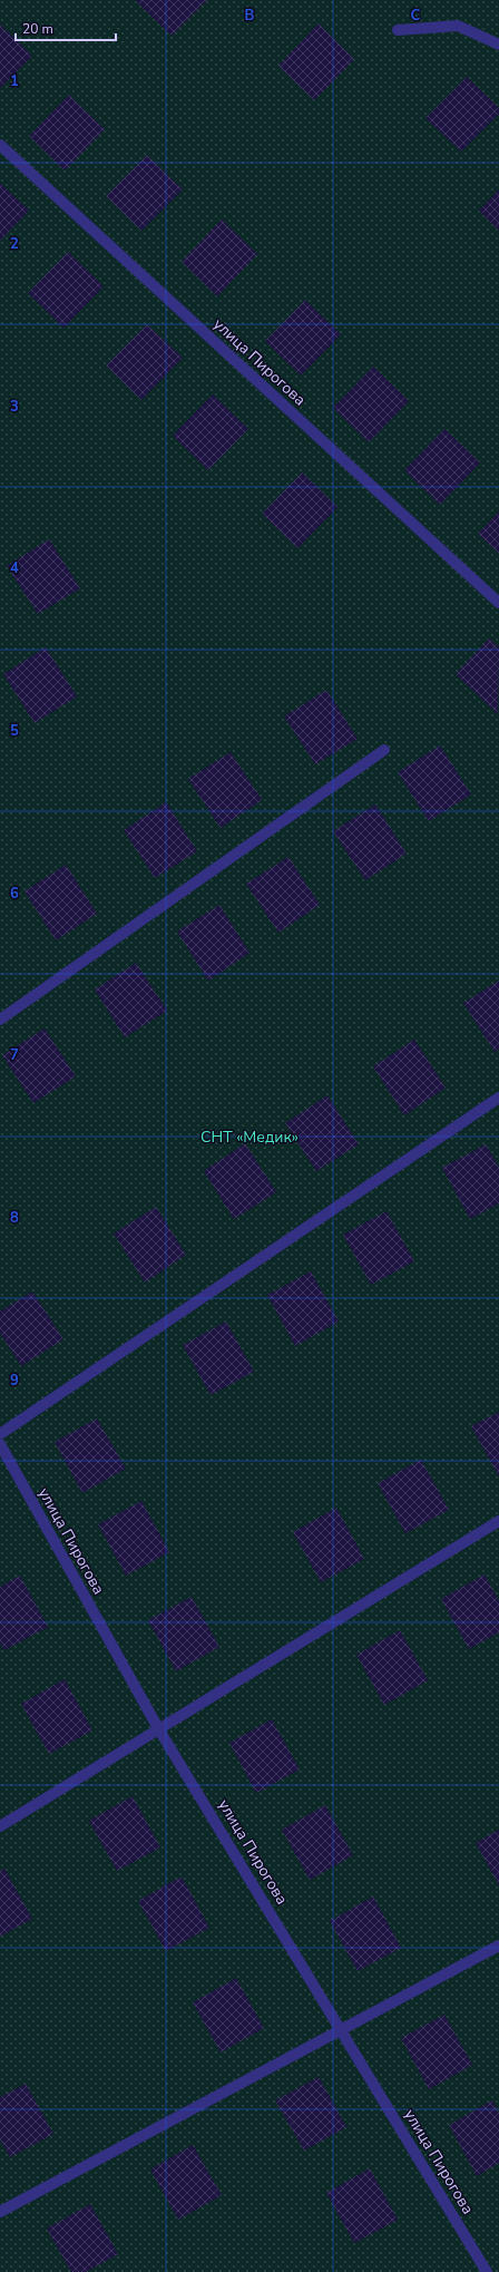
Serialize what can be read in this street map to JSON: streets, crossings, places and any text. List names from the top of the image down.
{
  "streets": {
    "street": ["улица Пирогова"]
  },
  "parks": ["СНТ «Медик»"],
  "scale_bar": "20 m",
  "grid": {
    "columns": ["B", "C"],
    "rows": [
      "1",
      "2",
      "3",
      "4",
      "5",
      "6",
      "7",
      "8",
      "9"
    ]
  }
}
